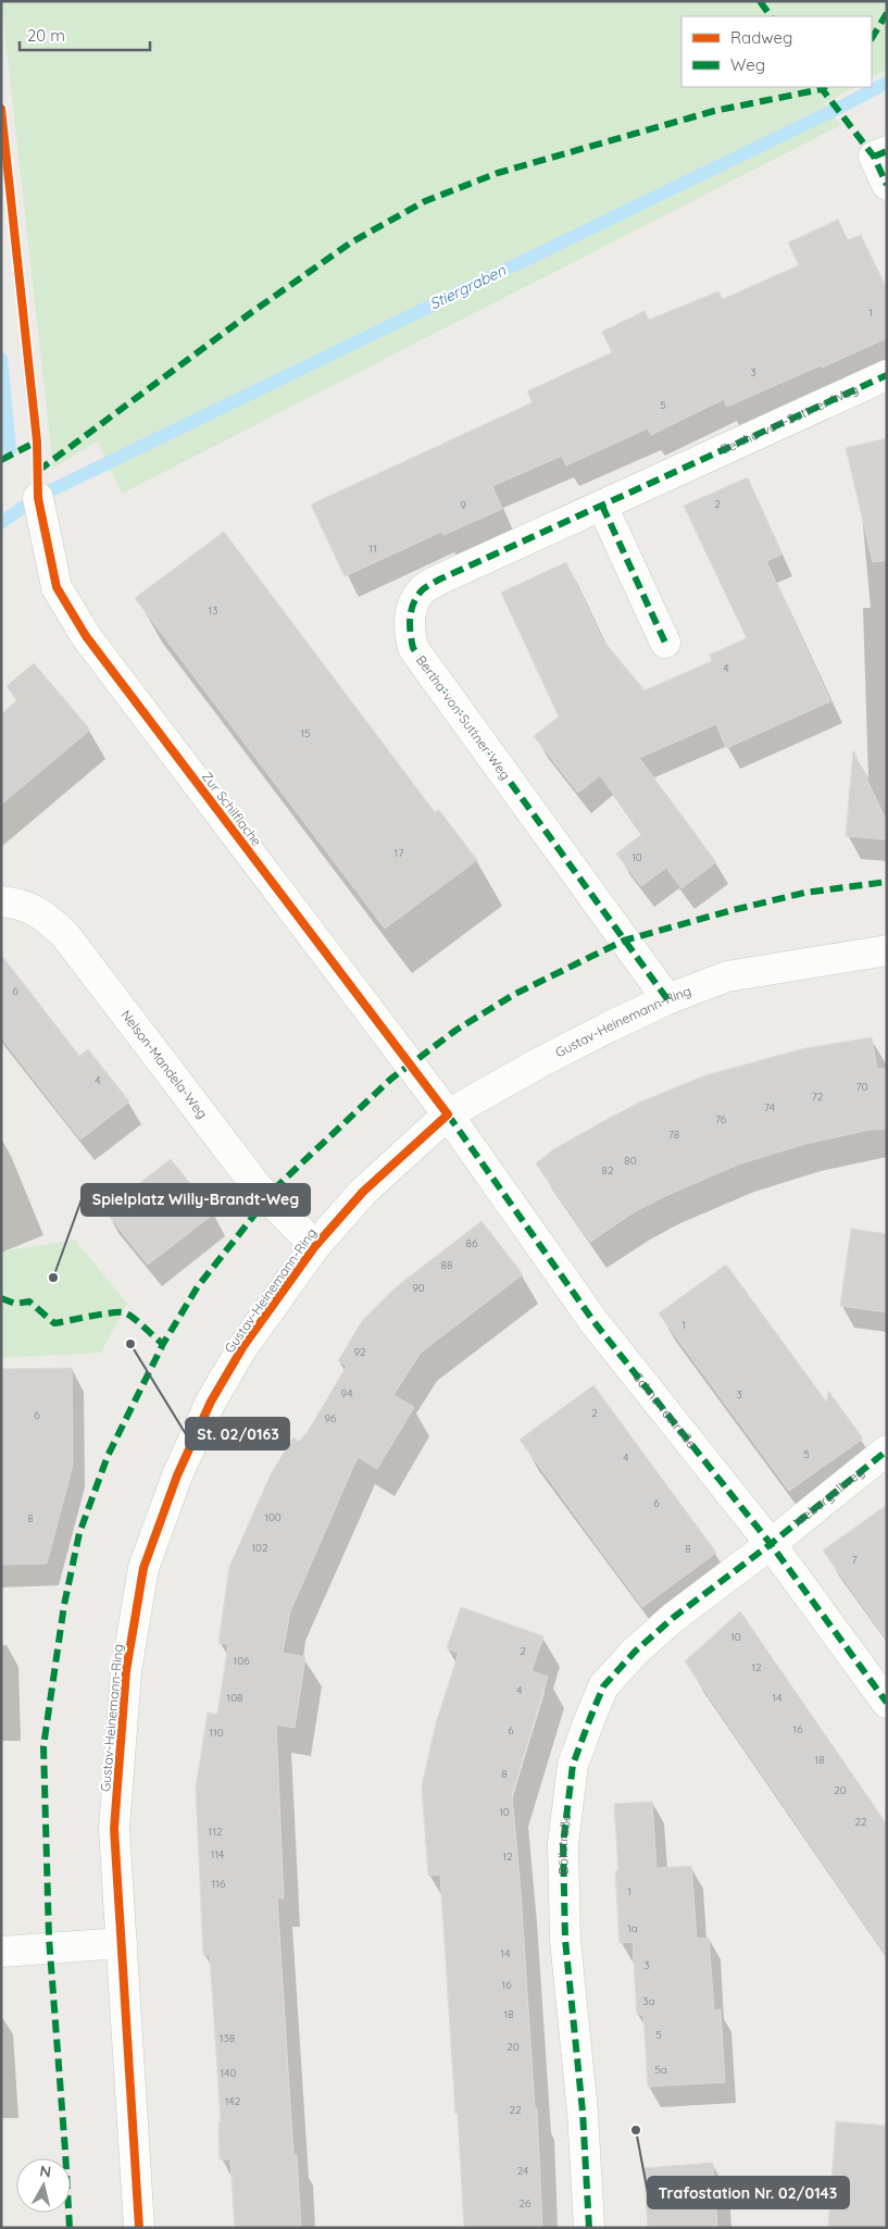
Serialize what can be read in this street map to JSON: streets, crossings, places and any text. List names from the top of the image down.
{
  "streets": {
    "street": [
      "Bertha-von-Suttner-Weg",
      "Zur Schilflache",
      "Gustav-Heinemann-Ring",
      "Nelson-Mandela-Weg",
      "Schnurrestraße",
      "Niebergallweg",
      "Böllstraße"
    ]
  },
  "crossings": [
    ["Bertha-von-Suttner-Weg", "Gustav-Heinemann-Ring"],
    ["Zur Schilflache", "Gustav-Heinemann-Ring"],
    ["Zur Schilflache", "Schnurrestraße"],
    ["Gustav-Heinemann-Ring", "Nelson-Mandela-Weg"],
    ["Gustav-Heinemann-Ring", "Schnurrestraße"],
    ["Schnurrestraße", "Niebergallweg"],
    ["Schnurrestraße", "Böllstraße"],
    ["Niebergallweg", "Böllstraße"]
  ],
  "water": ["Stiergraben"],
  "places": ["Spielplatz Willy-Brandt-Weg", "St. 02/0163", "Trafostation Nr. 02/0143"],
  "house_numbers": [
    "1",
    "3",
    "5",
    "2",
    "9",
    "11",
    "13",
    "4",
    "15",
    "17",
    "10",
    "6",
    "4",
    "70",
    "72",
    "74",
    "76",
    "78",
    "80",
    "82",
    "86",
    "88",
    "90",
    "1",
    "92",
    "94",
    "3",
    "2",
    "6",
    "96",
    "5",
    "4",
    "6",
    "100",
    "8",
    "102",
    "8",
    "7",
    "10",
    "2",
    "106",
    "12",
    "4",
    "108",
    "14",
    "16",
    "6",
    "110",
    "18",
    "8",
    "20",
    "10",
    "22",
    "112",
    "114",
    "12",
    "116",
    "1",
    "1a",
    "14",
    "3",
    "16",
    "3a",
    "18",
    "5",
    "138",
    "20",
    "5a",
    "140",
    "142",
    "22",
    "24",
    "26"
  ],
  "legend": ["Radweg", "Weg"],
  "scale_bar": "20 m",
  "north": "top"
}
